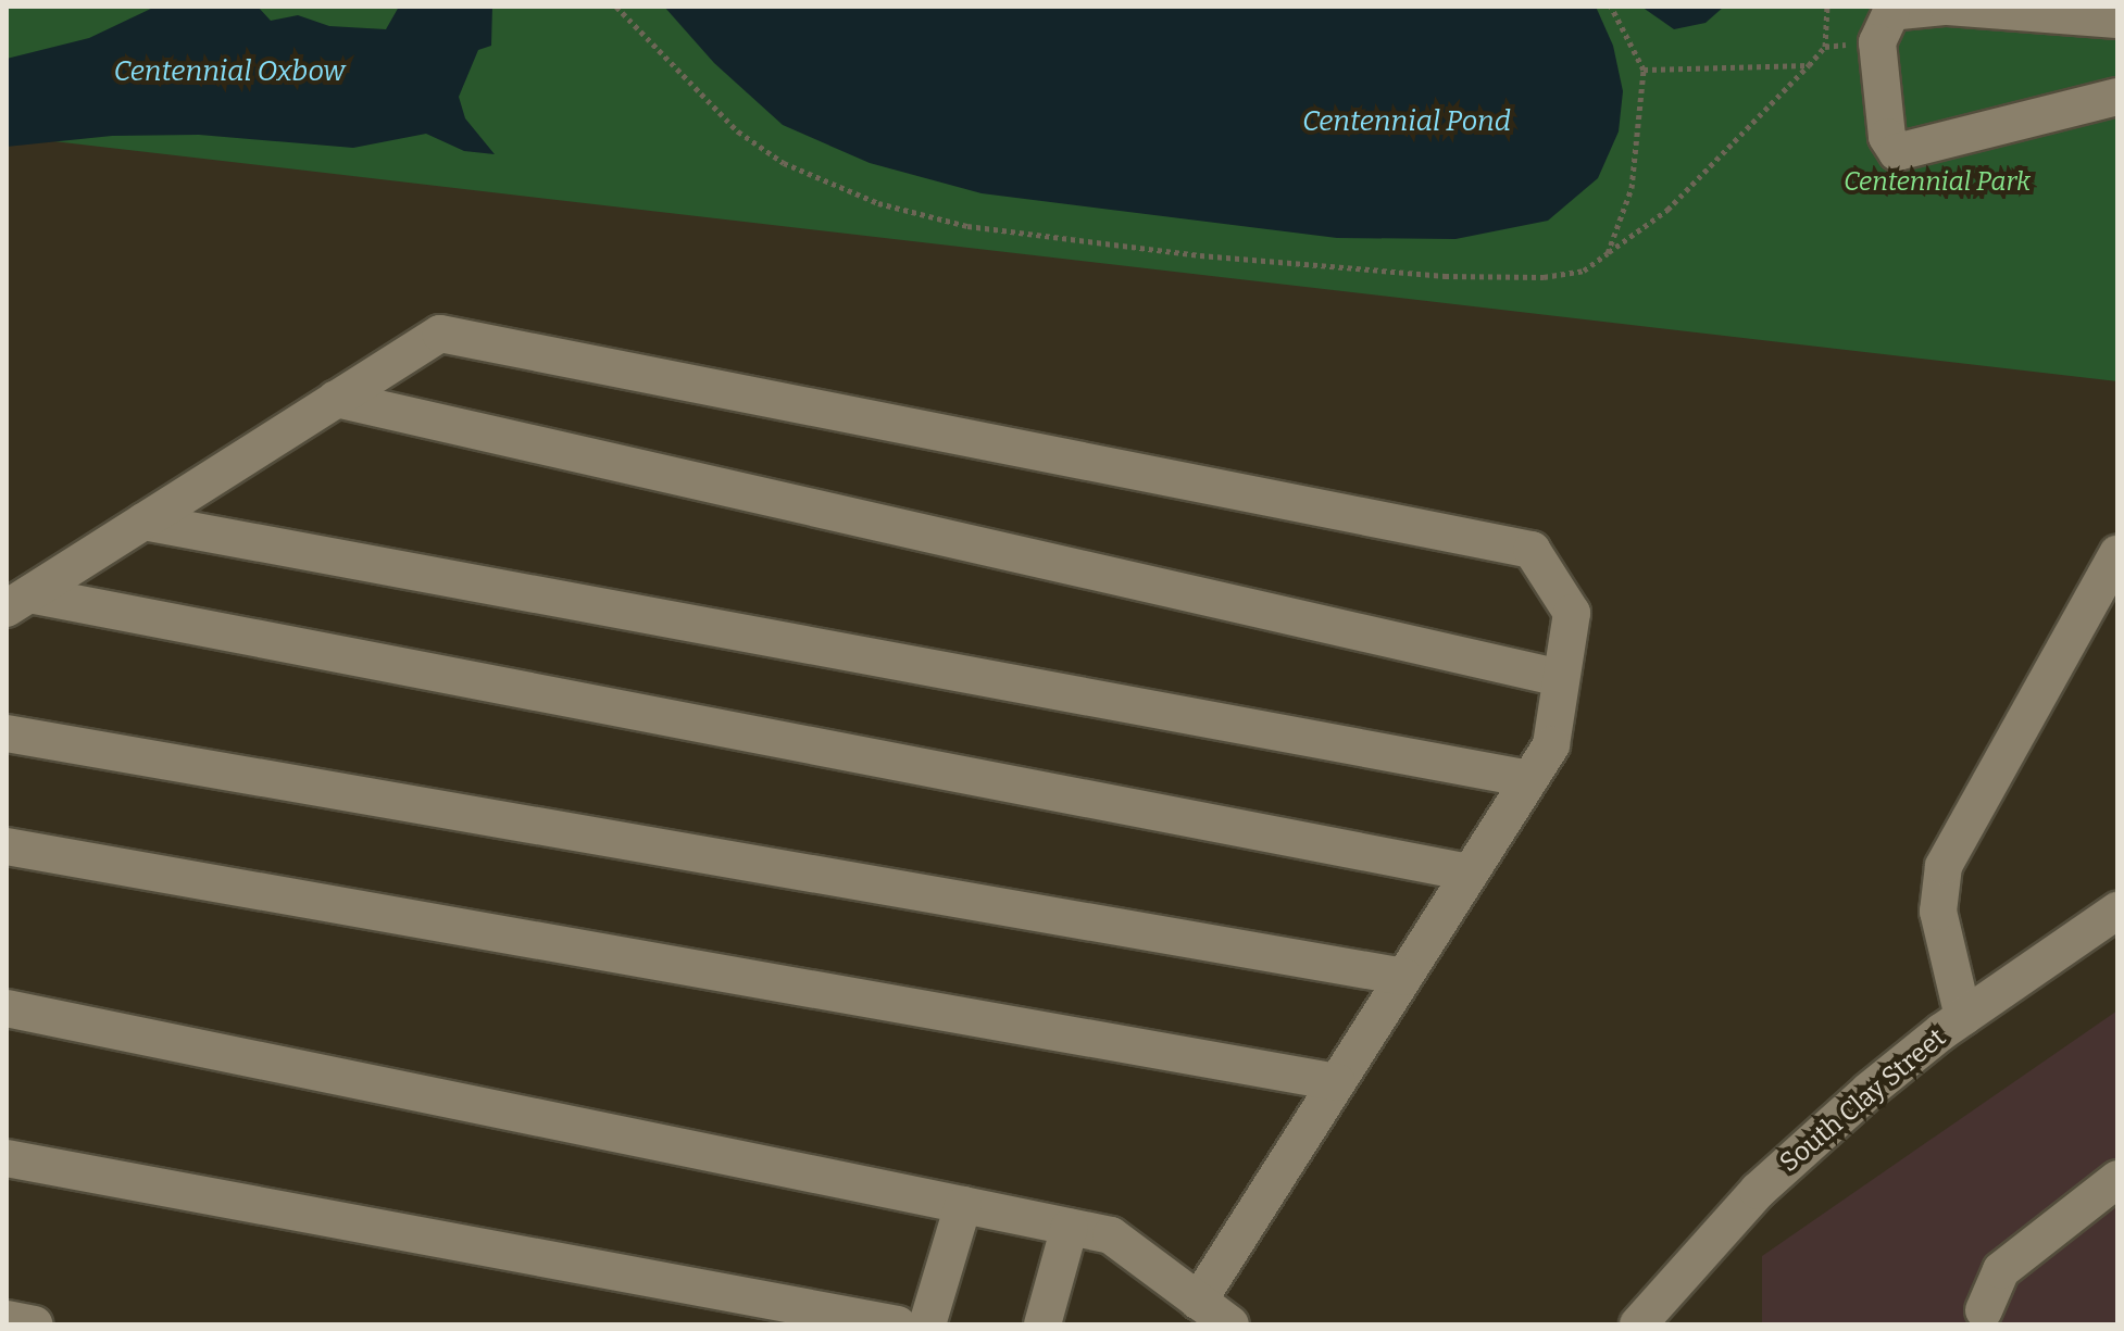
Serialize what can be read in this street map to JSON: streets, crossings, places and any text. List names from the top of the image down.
{
  "streets": {
    "street": ["South Clay Street"]
  },
  "water": ["Centennial Oxbow", "Centennial Pond"],
  "parks": ["Centennial Park"]
}
